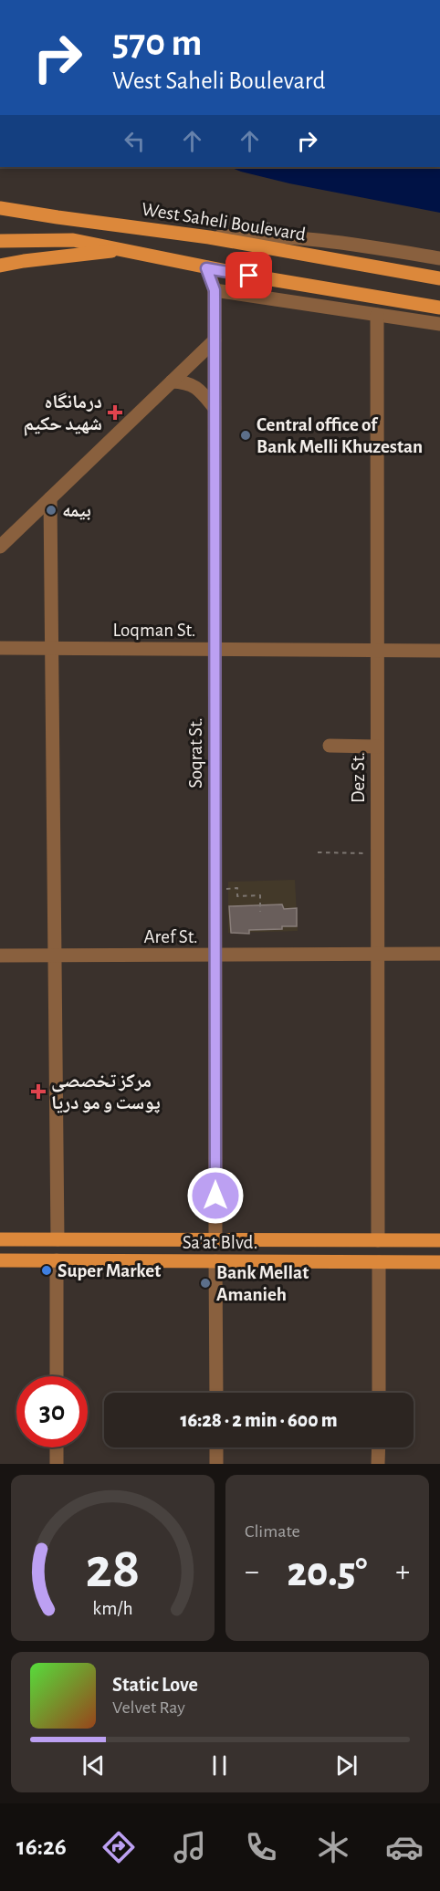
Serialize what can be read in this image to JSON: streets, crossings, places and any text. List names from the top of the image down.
{
  "streets": {
    "main road": ["West Saheli Boulevard", "Sa'at Blvd."],
    "street": [
      "Loqman St.",
      "Soqrat St.",
      "Dez St.",
      "Aref St."
    ]
  },
  "crossings": [
    ["Loqman St.", "Soqrat St."],
    ["Loqman St.", "Dez St."],
    ["Soqrat St.", "Aref St."],
    ["Soqrat St.", "Sa'at Blvd."],
    ["Dez St.", "Aref St."],
    ["Dez St.", "Sa'at Blvd."]
  ],
  "places": {
    "health": ["درمانگاه شهید حکیم", "مرکز تخصصی پوست و مو دریا"],
    "other": [
      "Central office of Bank Melli Khuzestan",
      "بیمه",
      "Super Market",
      "Bank Mellat Amanieh"
    ]
  },
  "page": {
    "turn": ["570 m", "West Saheli Boulevard"],
    "limit": "30",
    "trip": "16:28 · 2 min · 600 m",
    "tile": "Climate",
    "heat": ["−", "20.5°", "+"],
    "song": ["Static Love", "Velvet Ray"],
    "tabs": "16:26",
    "gauge": ["28", "km/h"]
  }
}
